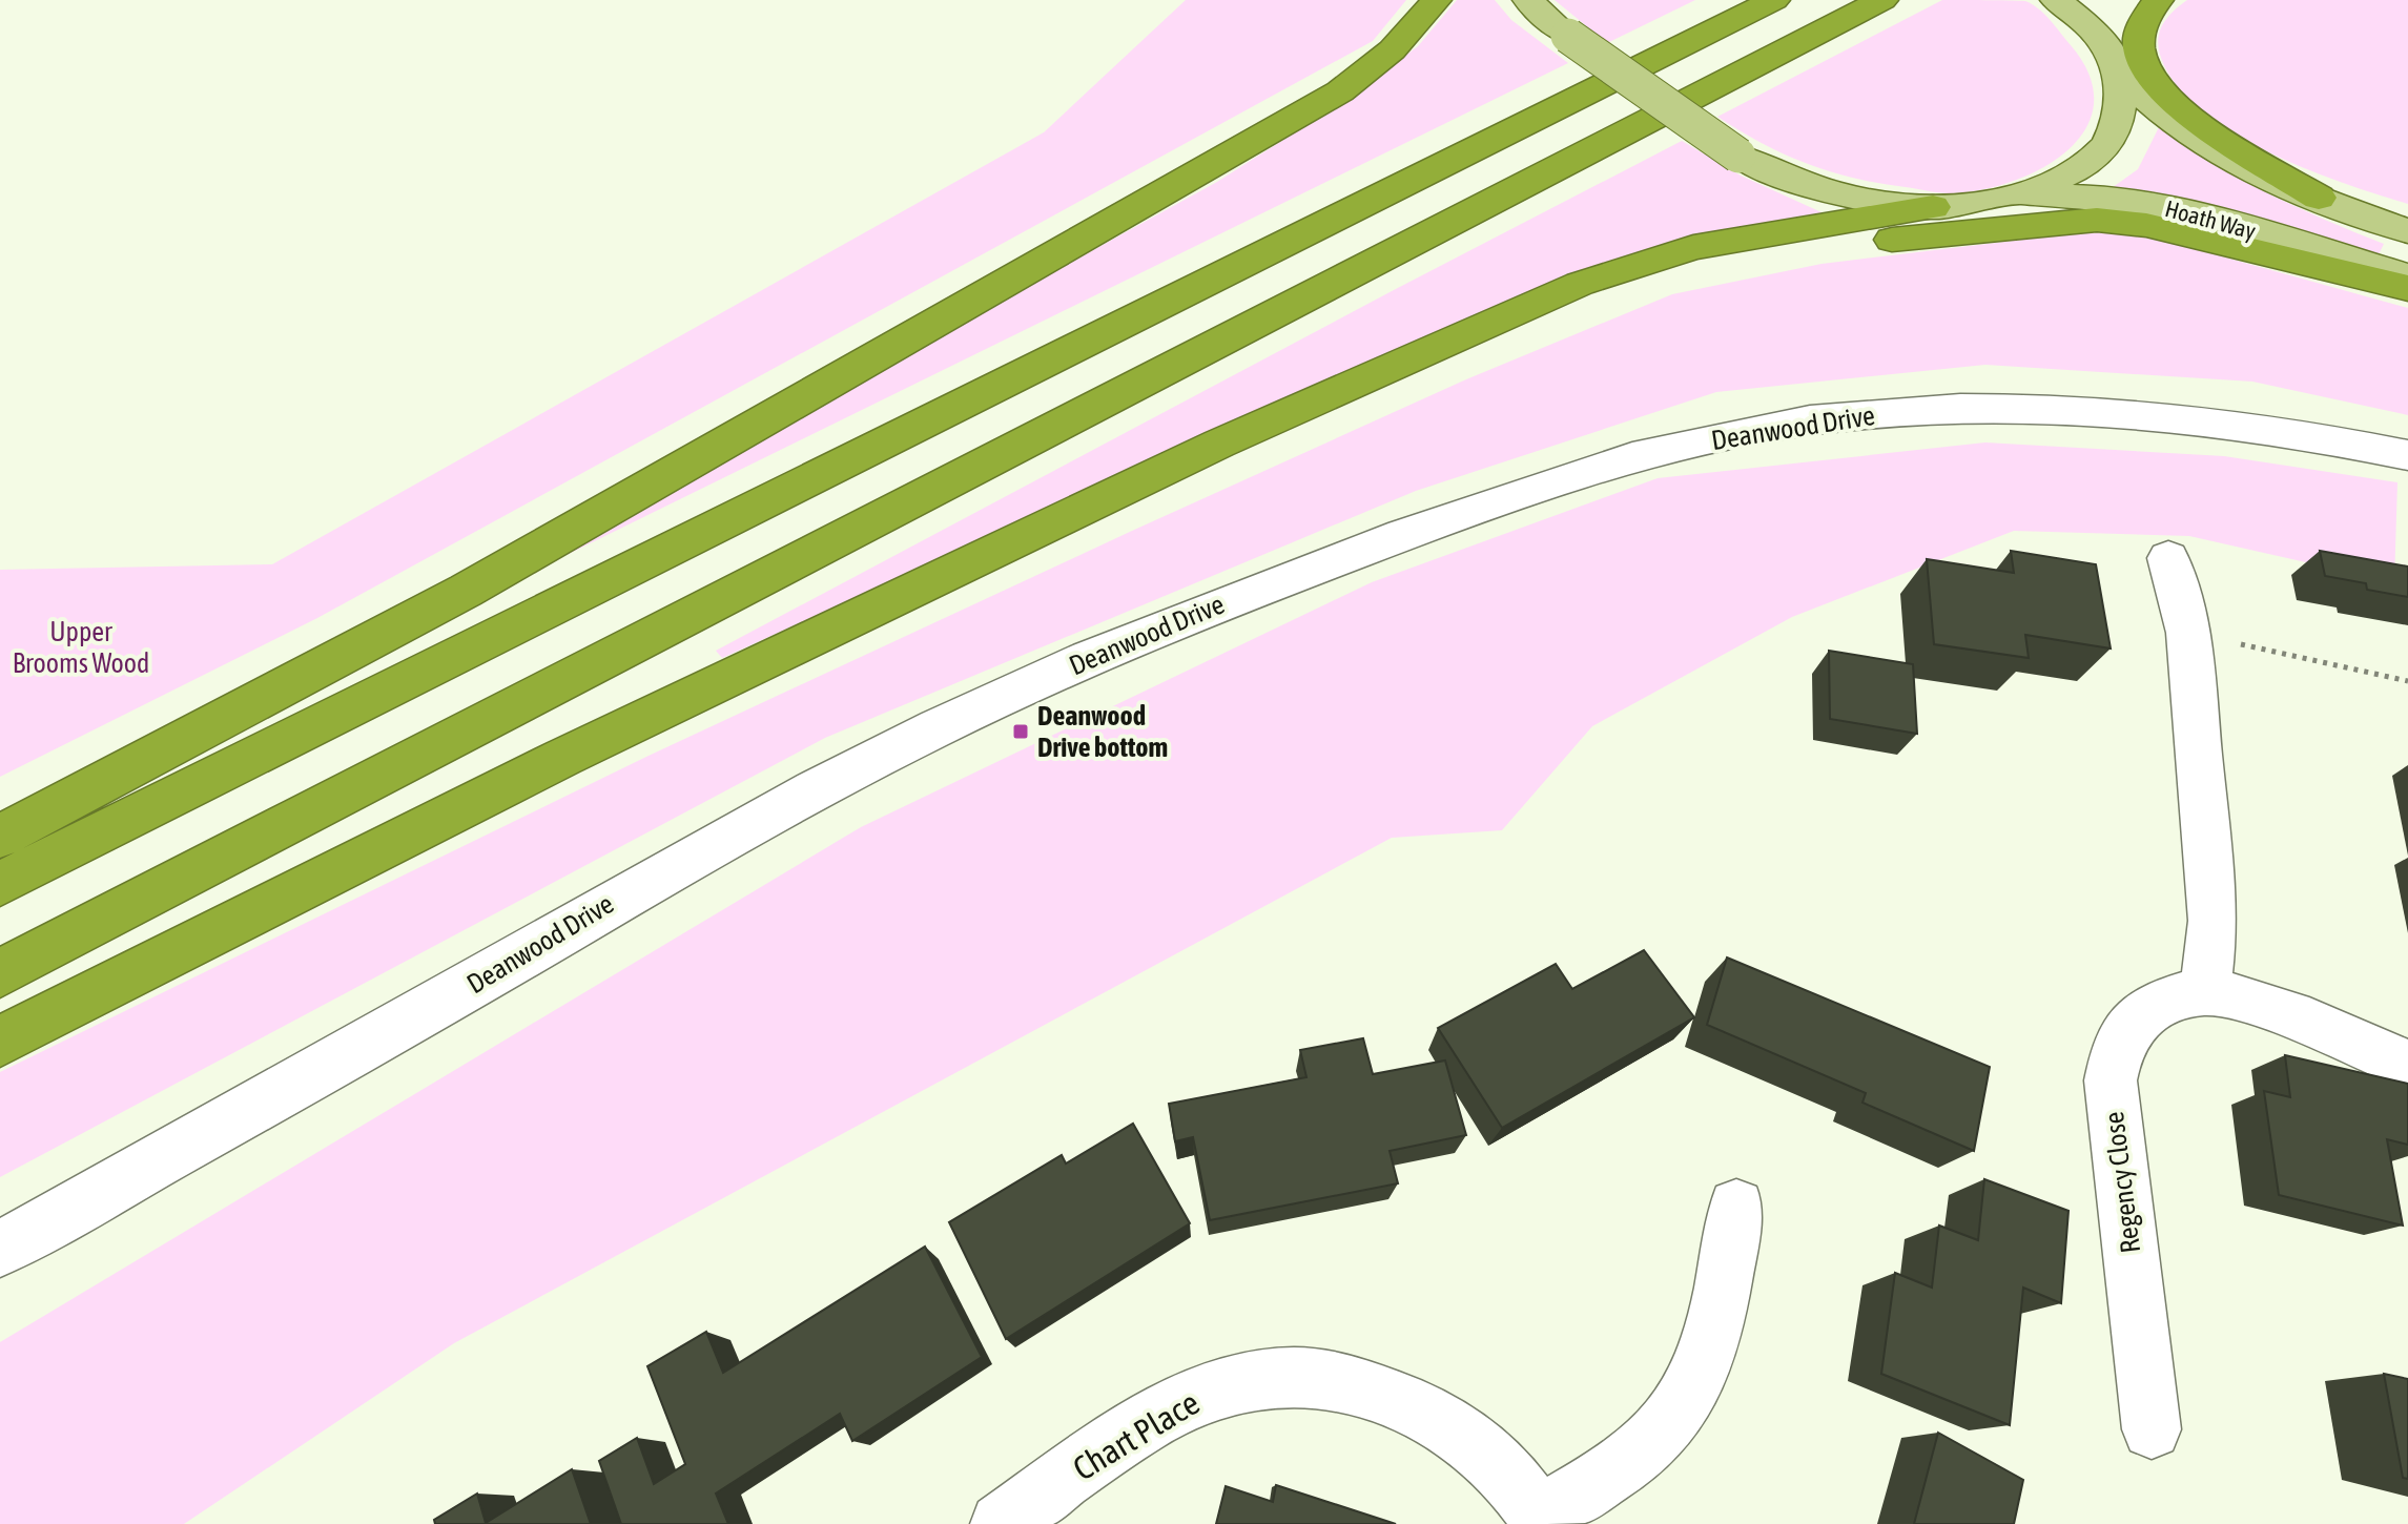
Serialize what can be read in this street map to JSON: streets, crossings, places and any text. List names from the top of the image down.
{
  "streets": {
    "main road": ["Hoath Way"],
    "street": ["Deanwood Drive", "Regency Close", "Chart Place"]
  },
  "parks": ["Upper Brooms Wood"],
  "places": {
    "transit": ["Deanwood Drive bottom"]
  }
}
